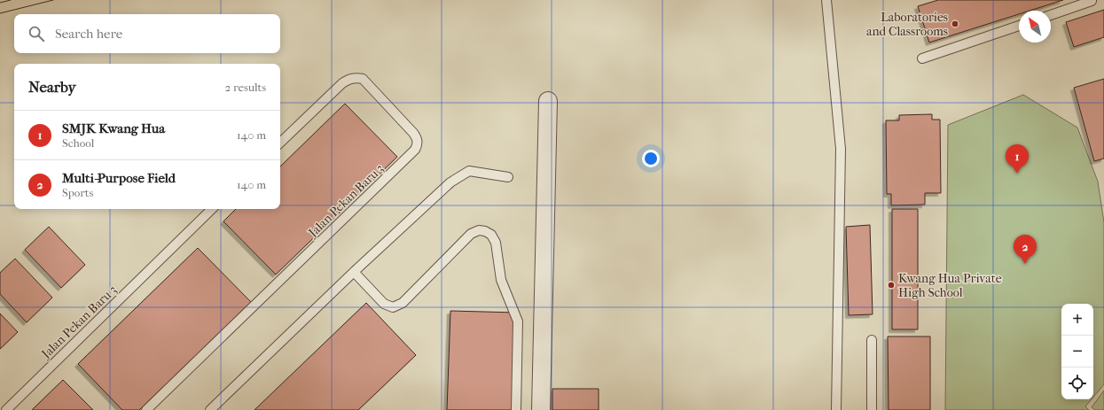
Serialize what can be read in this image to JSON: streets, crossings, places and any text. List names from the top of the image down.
{
  "streets": {
    "lane": ["Jalan Pekan Baru 3"]
  },
  "places": ["Laboratories and Classrooms", "Kwang Hua Private High School"],
  "north": "top left",
  "page": {
    "search": "Search here",
    "heading": ["Nearby", "2 results"],
    "list": [
      {
        "mark": "1",
        "name": "SMJK Kwang Hua",
        "note": "School",
        "value": "140 m"
      },
      {
        "mark": "2",
        "name": "Multi-Purpose Field",
        "note": "Sports",
        "value": "140 m"
      }
    ],
    "pins": ["1", "2"],
    "map_buttons": ["+", "−"]
  }
}
